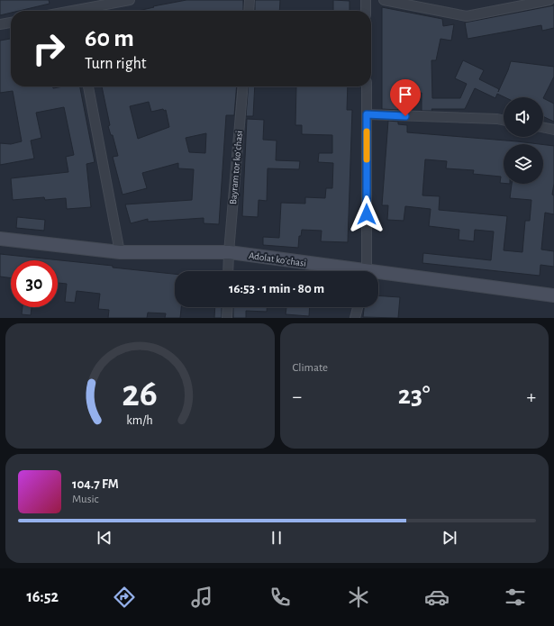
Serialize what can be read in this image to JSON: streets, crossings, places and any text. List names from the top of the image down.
{
  "streets": {
    "street": ["Bayram tor koʻchasi", "Adolat koʻchasi"]
  },
  "crossings": [
    ["Bayram tor koʻchasi", "Adolat koʻchasi"]
  ],
  "page": {
    "turn": ["60 m", "Turn right"],
    "limit": "30",
    "trip": "16:53 · 1 min · 80 m",
    "tile": "Climate",
    "heat": ["−", "23°", "+"],
    "song": ["104.7 FM", "Music"],
    "tabs": "16:52",
    "gauge": ["26", "km/h"]
  }
}
